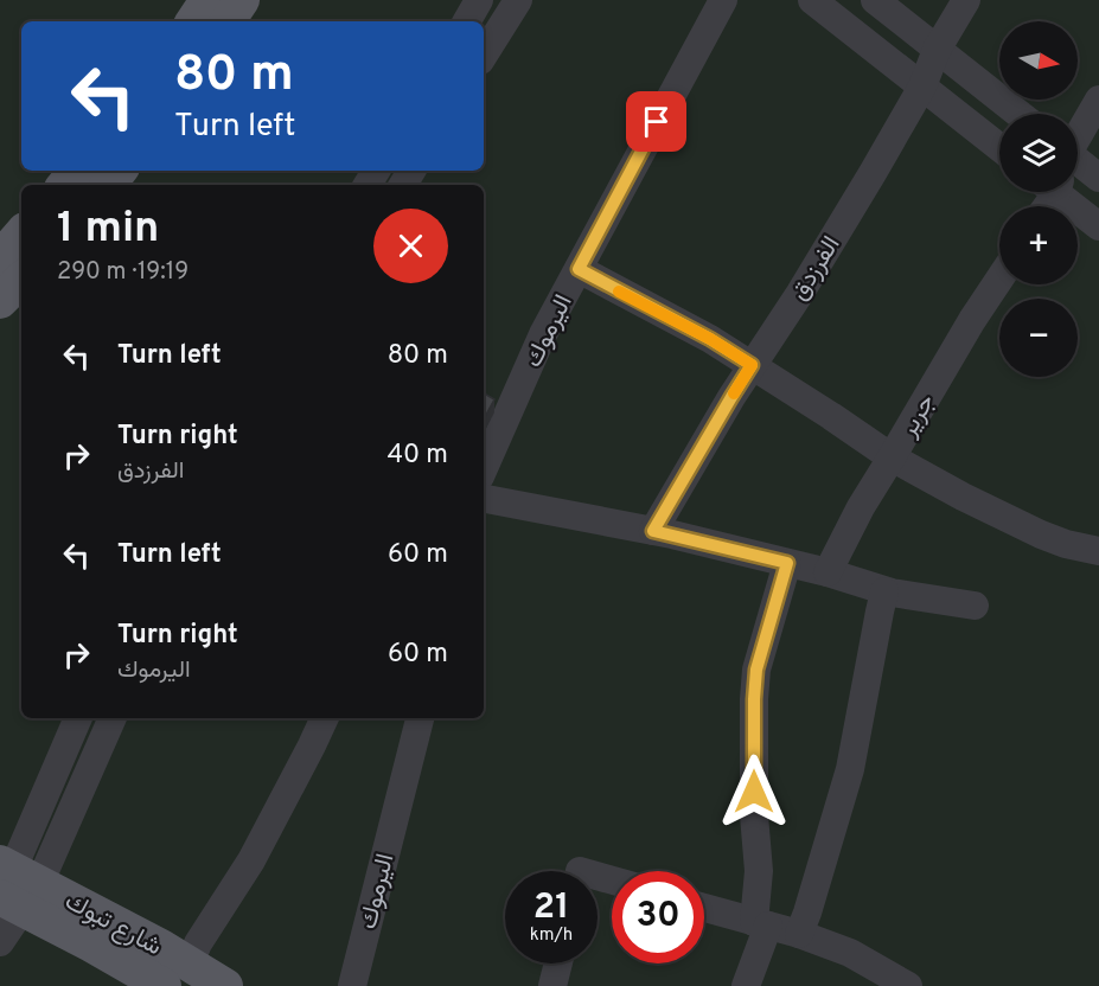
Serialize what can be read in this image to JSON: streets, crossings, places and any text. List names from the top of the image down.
{
  "streets": {
    "main road": ["شارع تبوك"],
    "street": ["الفرزدق", "اليرموك", "جرير"]
  },
  "north": "right",
  "page": {
    "map_buttons": ["+", "−"],
    "turn": ["80 m", "Turn left"],
    "heading": ["1 min", "290 m · 19:19"],
    "list": [
      {
        "name": "Turn left",
        "value": "80 m"
      },
      {
        "name": "Turn right",
        "note": "الفرزدق",
        "value": "40 m"
      },
      {
        "name": "Turn left",
        "value": "60 m"
      },
      {
        "name": "Turn right",
        "note": "اليرموك",
        "value": "60 m"
      }
    ],
    "speed": "21 km/h",
    "limit": "30"
  }
}
